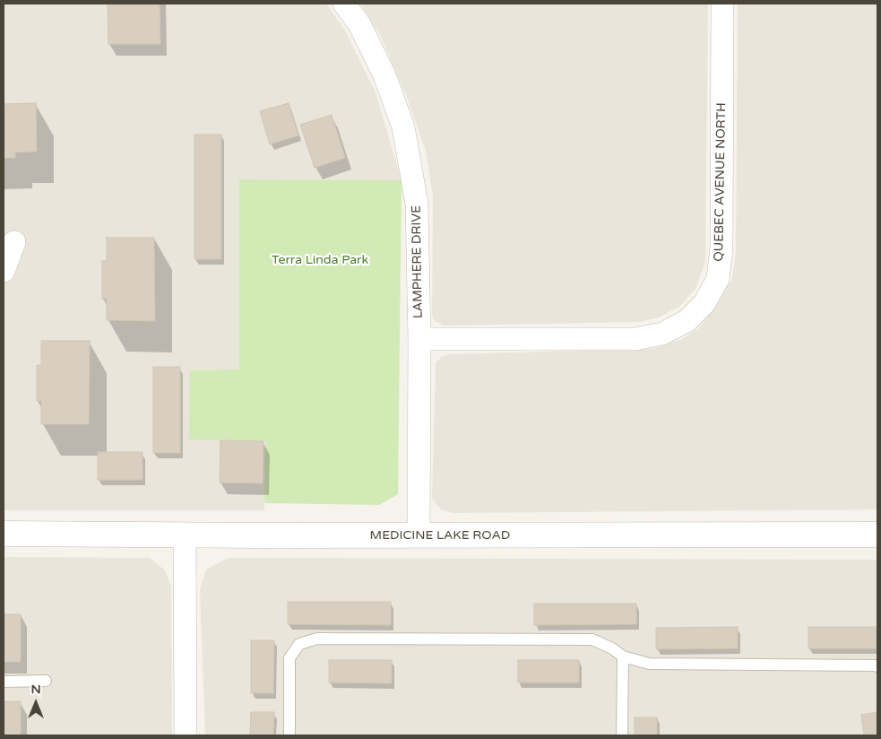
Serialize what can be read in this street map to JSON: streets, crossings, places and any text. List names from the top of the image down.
{
  "streets": {
    "street": ["QUEBEC AVENUE NORTH", "LAMPHERE DRIVE", "MEDICINE LAKE ROAD"]
  },
  "crossings": [
    ["QUEBEC AVENUE NORTH", "LAMPHERE DRIVE"],
    ["LAMPHERE DRIVE", "MEDICINE LAKE ROAD"]
  ],
  "parks": ["Terra Linda Park"],
  "north": "top"
}
